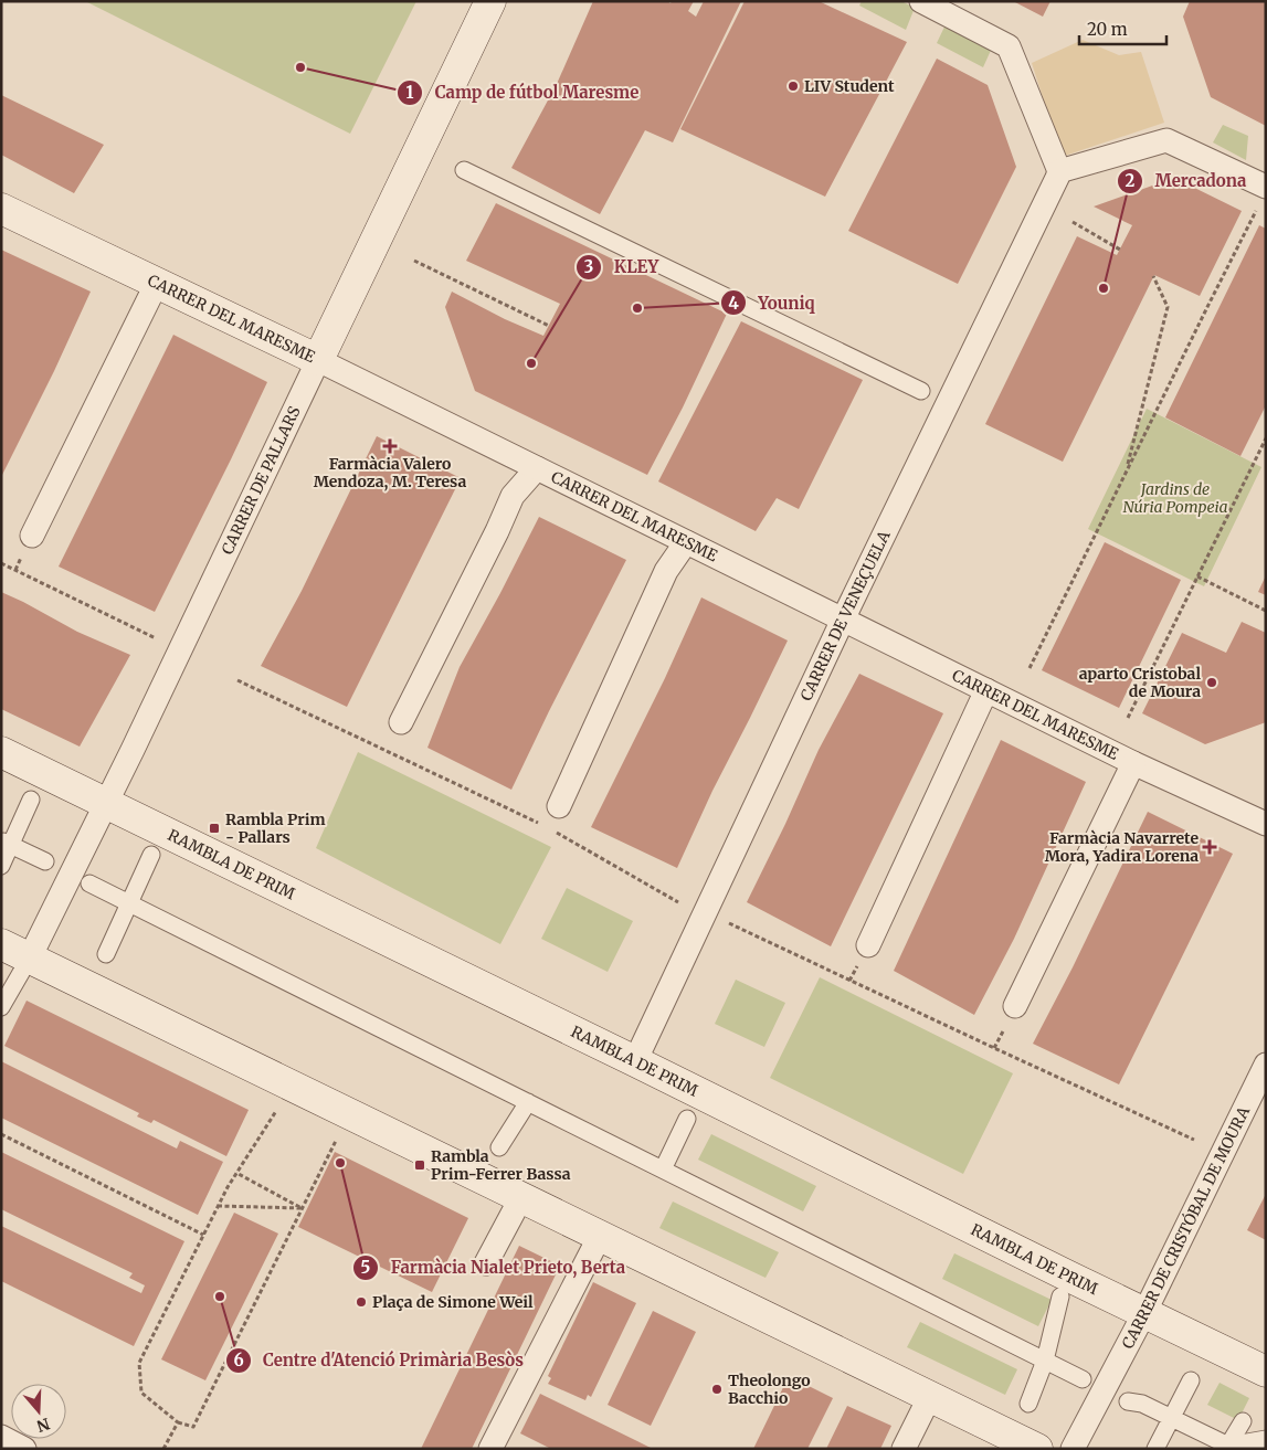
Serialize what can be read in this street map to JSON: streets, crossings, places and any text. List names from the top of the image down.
{
  "streets": {
    "main road": ["CARRER DEL MARESME", "CARRER DE PALLARS", "RAMBLA DE PRIM"],
    "street": ["CARRER DE VENEÇUELA", "CARRER DE CRISTÓBAL DE MOURA"]
  },
  "crossings": [
    ["CARRER DEL MARESME", "CARRER DE PALLARS"],
    ["CARRER DEL MARESME", "CARRER DE VENEÇUELA"],
    ["CARRER DE PALLARS", "RAMBLA DE PRIM"],
    ["CARRER DE VENEÇUELA", "RAMBLA DE PRIM"],
    ["RAMBLA DE PRIM", "CARRER DE CRISTÓBAL DE MOURA"]
  ],
  "parks": ["Jardins de Núria Pompeia"],
  "places": {
    "other": [
      "Camp de fútbol Maresme",
      "LIV Student",
      "Mercadona",
      "Youniq",
      "KLEY",
      "aparto Cristobal de Moura",
      "Farmàcia Nialet Prieto, Berta",
      "Centre d'Atenció Primària Besòs",
      "Plaça de Simone Weil",
      "Theolongo Bacchio"
    ],
    "health": ["Farmàcia Valero Mendoza, M. Teresa", "Farmàcia Navarrete Mora, Yadira Lorena"],
    "transit": ["Rambla Prim - Pallars", "Rambla Prim-Ferrer Bassa"]
  },
  "scale_bar": "20 m",
  "north": "bottom"
}
